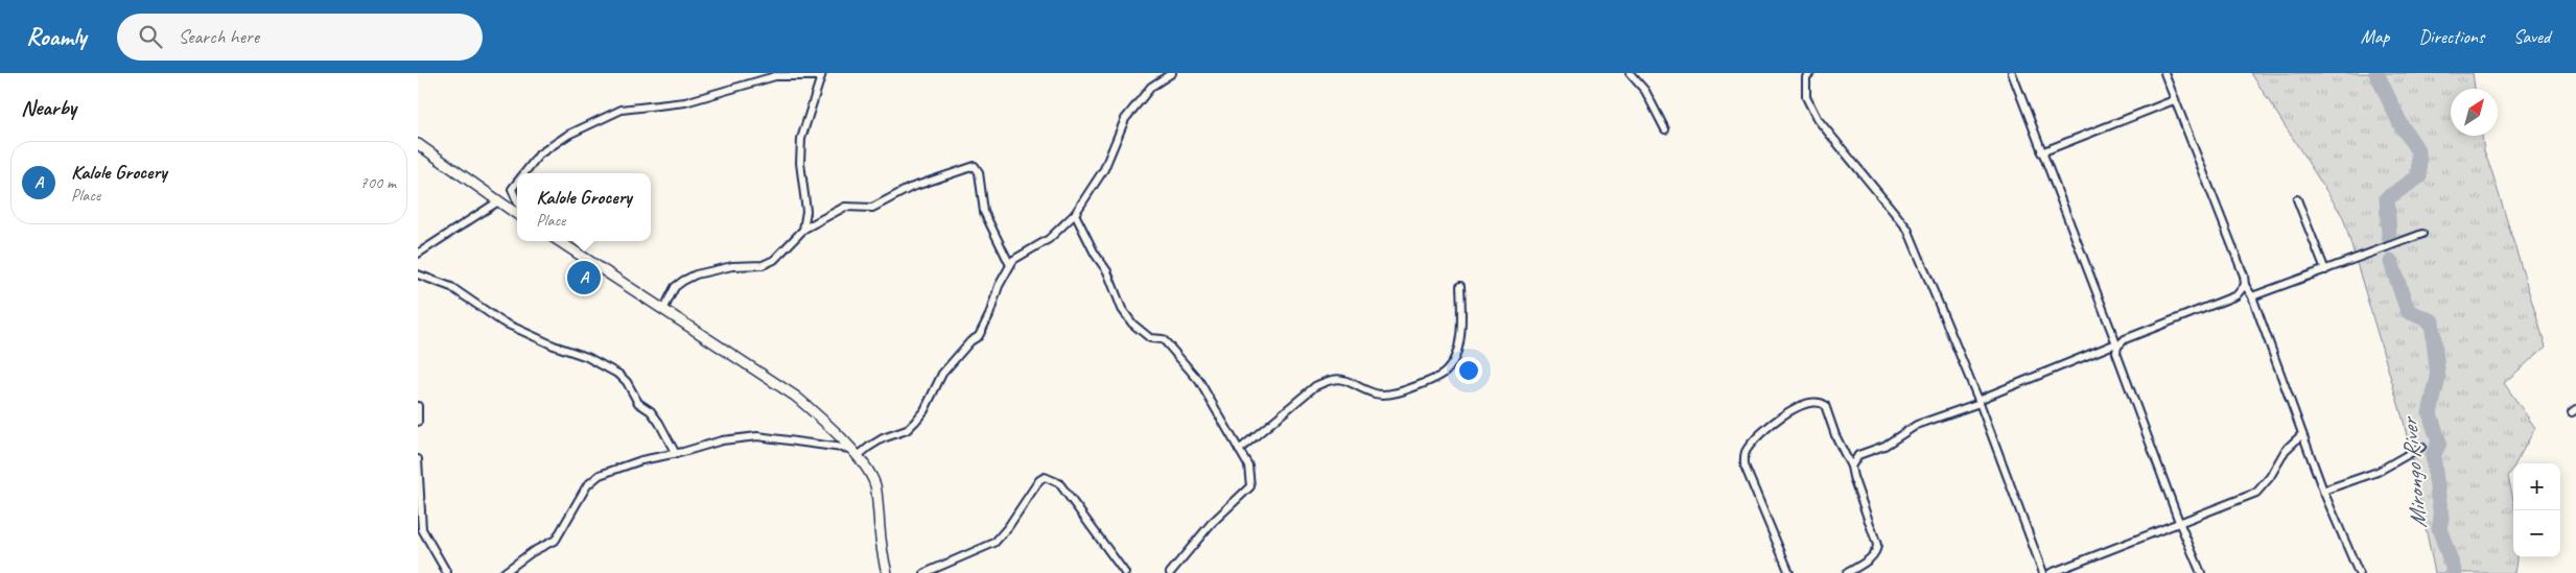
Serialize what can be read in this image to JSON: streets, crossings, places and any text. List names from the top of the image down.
{
  "water": ["Mirongo River"],
  "north": "top right",
  "page": {
    "header": "Roamly",
    "search": "Search here",
    "nav": ["Map", "Directions", "Saved"],
    "heading": "Nearby",
    "list": [
      {
        "mark": "A",
        "name": "Kalole Grocery",
        "note": "Place",
        "value": "700 m"
      }
    ],
    "popup": ["Kalole Grocery", "Place"],
    "pins": "A",
    "map_buttons": ["+", "−"]
  }
}
